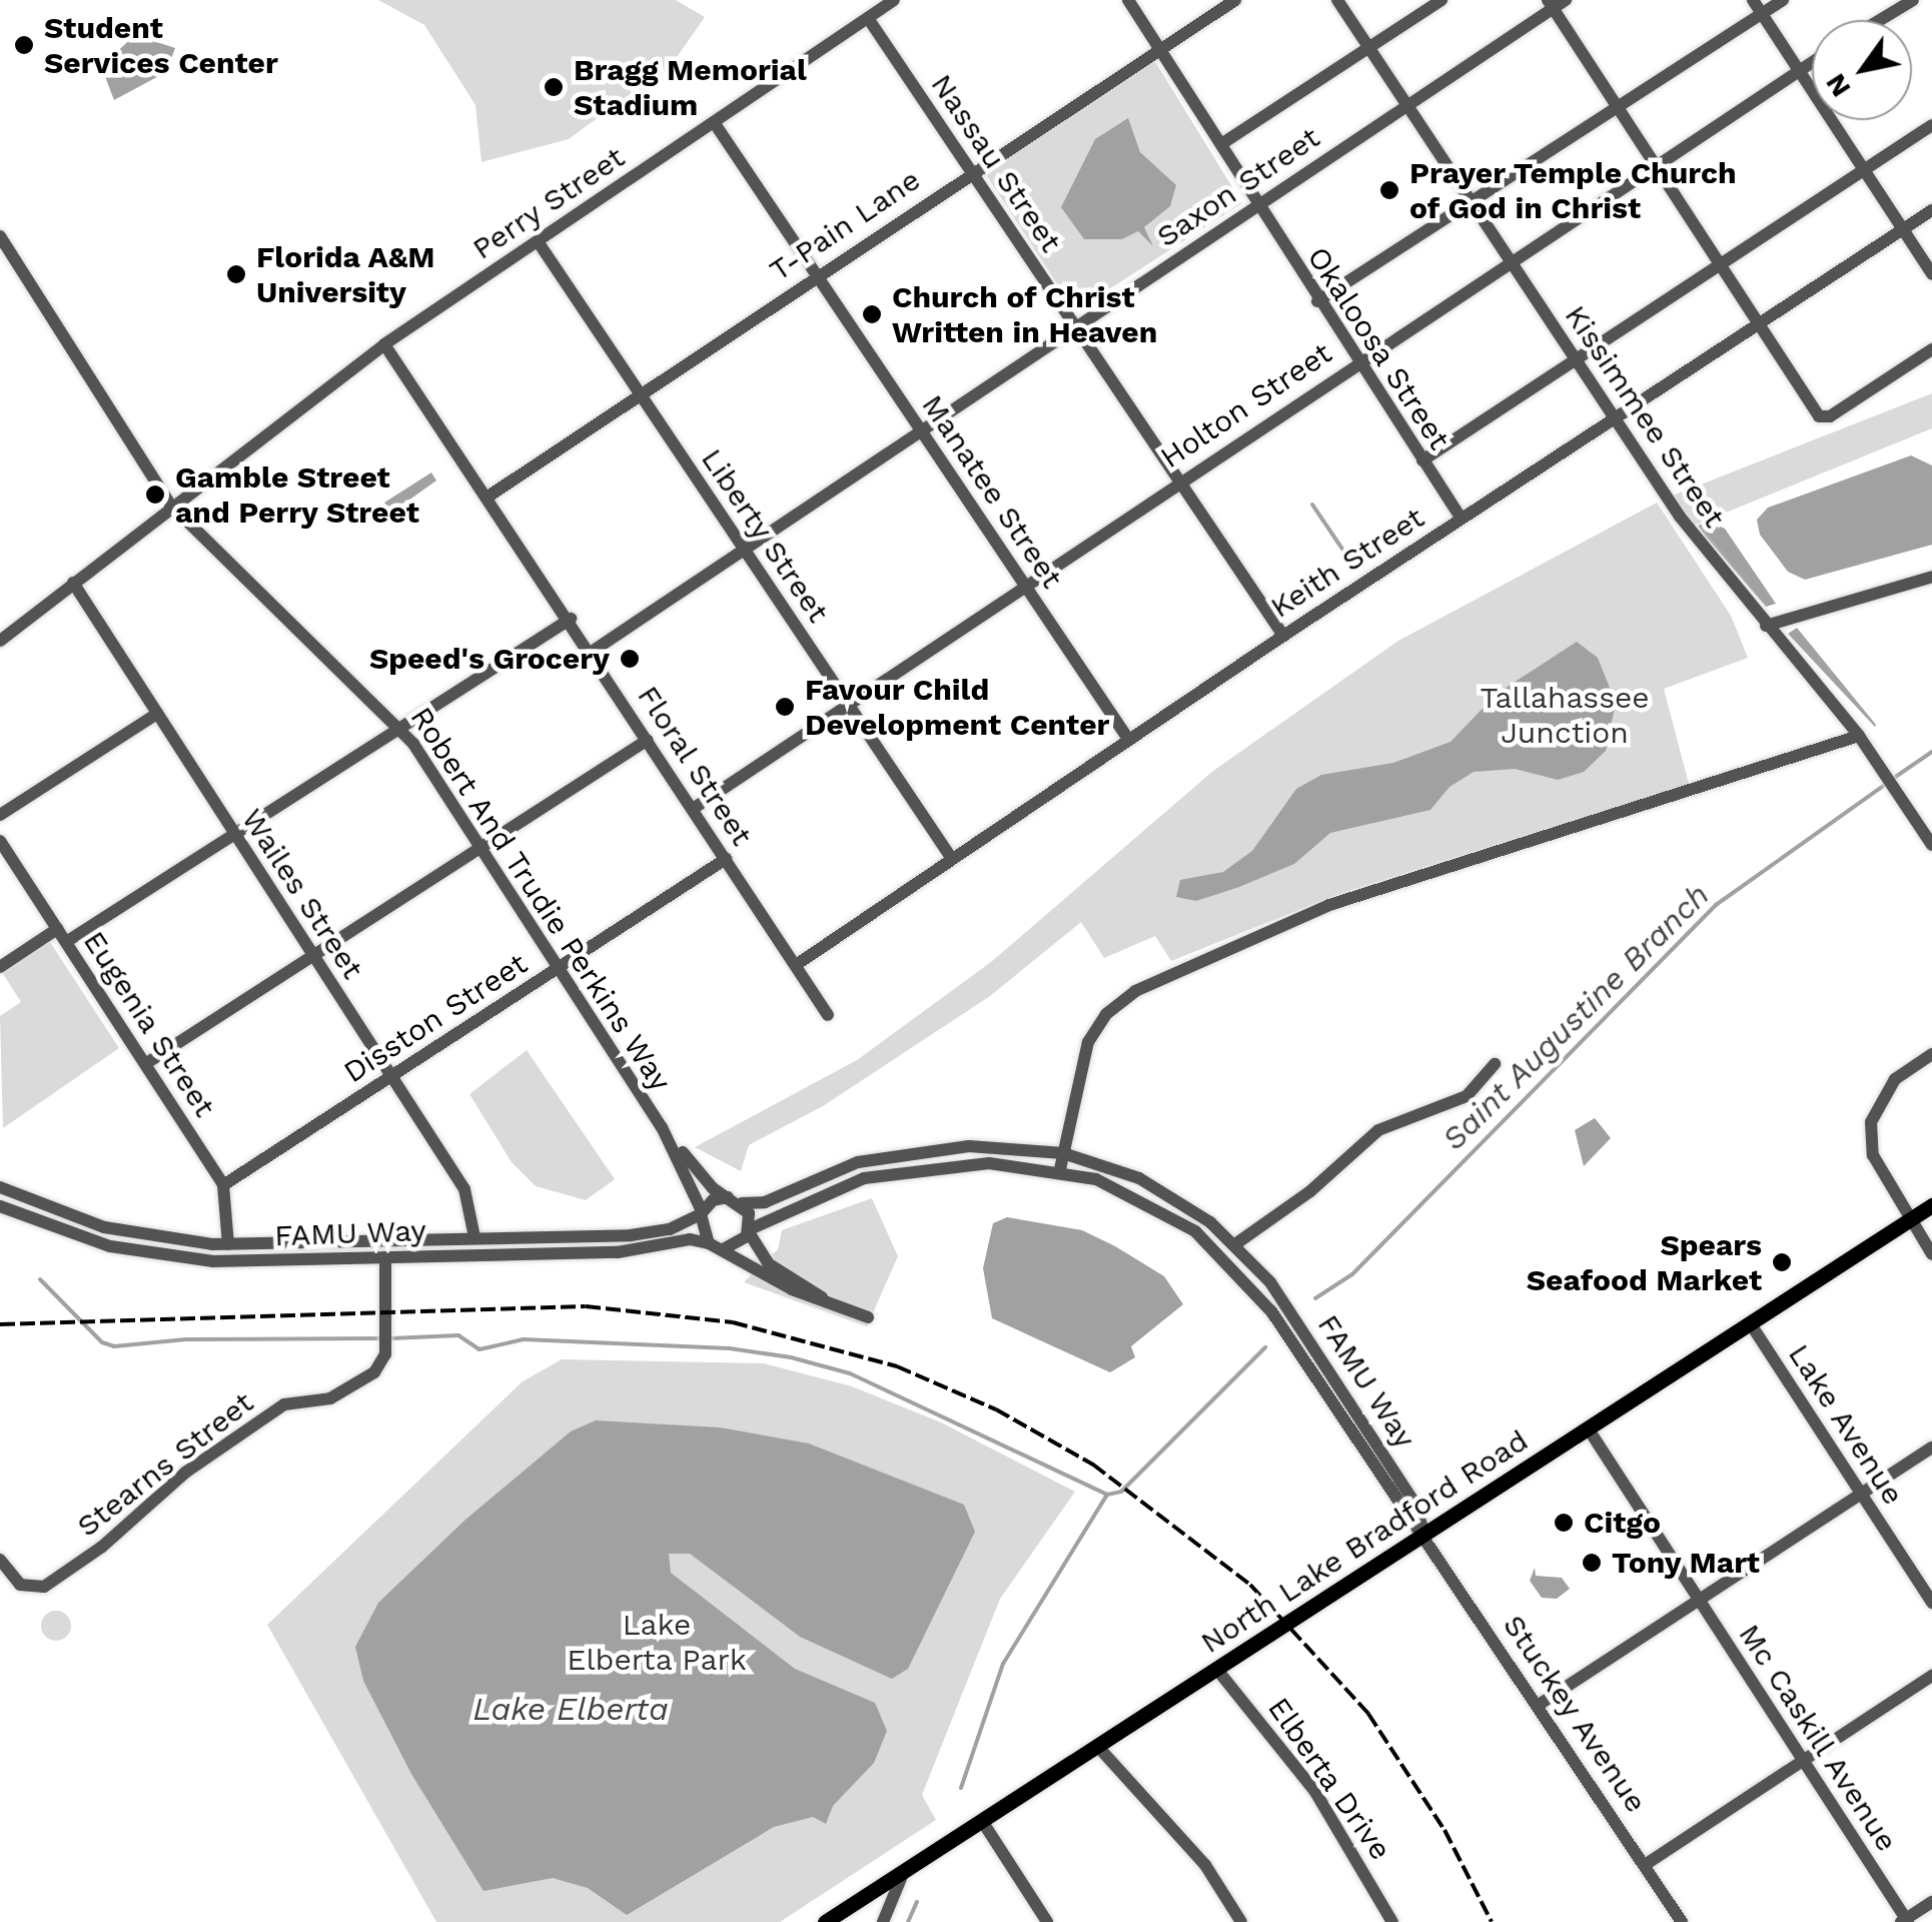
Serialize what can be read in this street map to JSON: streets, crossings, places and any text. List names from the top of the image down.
{
  "streets": {
    "main road": ["North Lake Bradford Road"],
    "street": [
      "Nassau Street",
      "Saxon Street",
      "Perry Street",
      "T-Pain Lane",
      "Okaloosa Street",
      "Holton Street",
      "Kissimmee Street",
      "Manatee Street",
      "Liberty Street",
      "Keith Street",
      "Floral Street",
      "Wailes Street",
      "Robert And Trudie Perkins Way",
      "Disston Street",
      "Eugenia Street",
      "FAMU Way",
      "Lake Avenue",
      "Stearns Street",
      "Stuckey Avenue",
      "Mc Caskill Avenue",
      "Elberta Drive"
    ]
  },
  "crossings": [
    ["Nassau Street", "Saxon Street"],
    ["Nassau Street", "Perry Street"],
    ["Nassau Street", "T-Pain Lane"],
    ["Nassau Street", "Holton Street"],
    ["Nassau Street", "Keith Street"],
    ["Saxon Street", "Okaloosa Street"],
    ["Saxon Street", "Kissimmee Street"],
    ["Saxon Street", "Manatee Street"],
    ["Saxon Street", "Liberty Street"],
    ["Saxon Street", "Floral Street"],
    ["Perry Street", "Manatee Street"],
    ["Perry Street", "Liberty Street"],
    ["Perry Street", "Floral Street"],
    ["Perry Street", "Wailes Street"],
    ["Perry Street", "Robert And Trudie Perkins Way"],
    ["T-Pain Lane", "Okaloosa Street"],
    ["T-Pain Lane", "Manatee Street"],
    ["T-Pain Lane", "Liberty Street"],
    ["T-Pain Lane", "Floral Street"],
    ["Okaloosa Street", "Holton Street"],
    ["Okaloosa Street", "Keith Street"],
    ["Holton Street", "Kissimmee Street"],
    ["Holton Street", "Manatee Street"],
    ["Holton Street", "Liberty Street"],
    ["Holton Street", "Floral Street"],
    ["Kissimmee Street", "Keith Street"],
    ["Manatee Street", "Keith Street"],
    ["Liberty Street", "Keith Street"],
    ["Keith Street", "Floral Street"],
    ["Floral Street", "Disston Street"],
    ["Wailes Street", "Disston Street"],
    ["Wailes Street", "FAMU Way"],
    ["Robert And Trudie Perkins Way", "Disston Street"],
    ["Robert And Trudie Perkins Way", "FAMU Way"],
    ["Disston Street", "Eugenia Street"],
    ["Eugenia Street", "FAMU Way"],
    ["FAMU Way", "Stearns Street"],
    ["FAMU Way", "North Lake Bradford Road"],
    ["FAMU Way", "Stuckey Avenue"],
    ["Lake Avenue", "North Lake Bradford Road"],
    ["North Lake Bradford Road", "Stuckey Avenue"],
    ["North Lake Bradford Road", "Mc Caskill Avenue"],
    ["North Lake Bradford Road", "Elberta Drive"]
  ],
  "water": ["Saint Augustine Branch", "Lake Elberta"],
  "parks": ["Tallahassee Junction", "Lake Elberta Park"],
  "places": [
    "Student Services Center",
    "Bragg Memorial Stadium",
    "Prayer Temple Church of God in Christ",
    "Florida A&M University",
    "Church of Christ Written in Heaven",
    "Gamble Street and Perry Street",
    "Speed's Grocery",
    "Favour Child Development Center",
    "Spears Seafood Market",
    "Citgo",
    "Tony Mart"
  ],
  "north": "bottom left"
}
